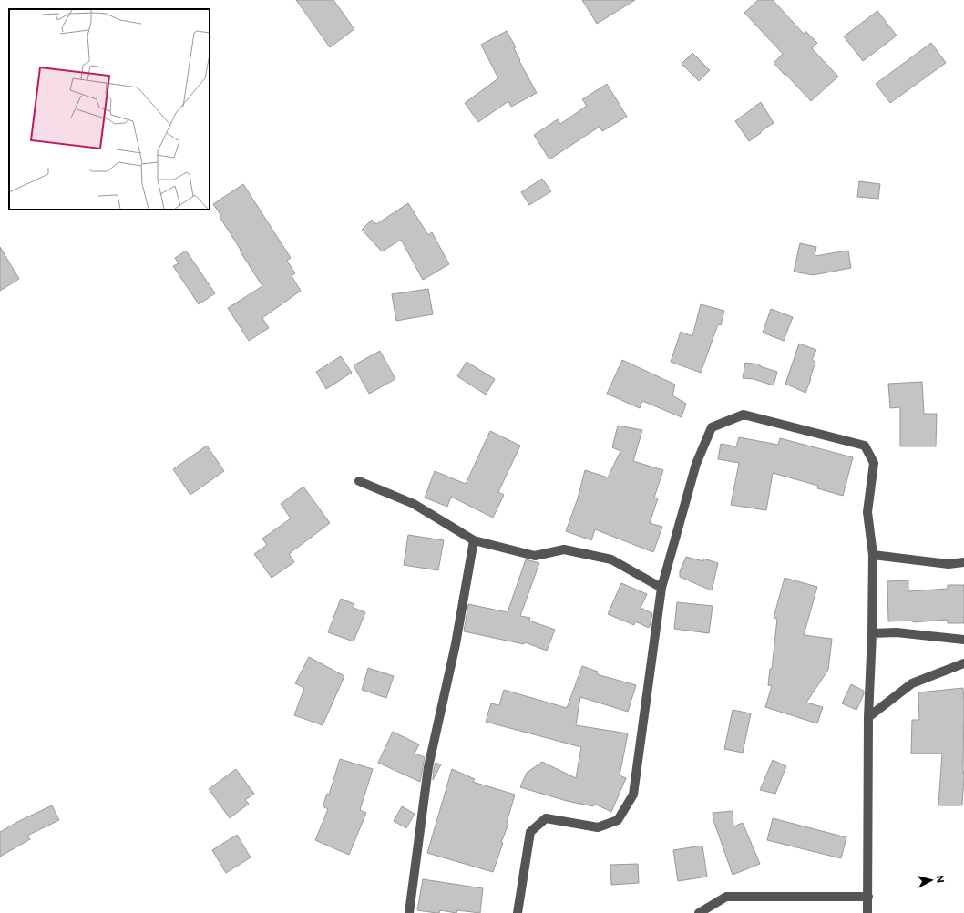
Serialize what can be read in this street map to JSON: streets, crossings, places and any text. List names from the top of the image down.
{
  "north": "right"
}
